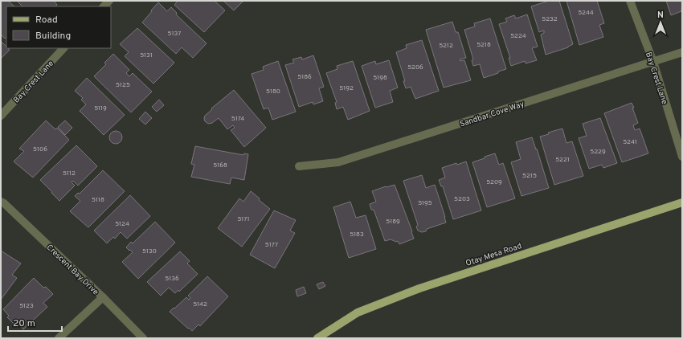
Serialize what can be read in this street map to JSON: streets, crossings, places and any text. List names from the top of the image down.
{
  "streets": {
    "main road": ["Otay Mesa Road"],
    "street": ["Bay Crest Lane", "Sandbar Cove Way", "Crescent Bay Drive"]
  },
  "crossings": [
    ["Bay Crest Lane", "Sandbar Cove Way"]
  ],
  "house_numbers": [
    "5244",
    "5232",
    "5137",
    "5224",
    "5218",
    "5212",
    "5131",
    "5206",
    "5186",
    "5198",
    "5125",
    "5192",
    "5180",
    "5119",
    "5174",
    "5241",
    "5106",
    "5229",
    "5221",
    "5168",
    "5112",
    "5215",
    "5209",
    "5203",
    "5118",
    "5195",
    "5171",
    "5189",
    "5124",
    "5183",
    "5177",
    "5130",
    "5136",
    "5142",
    "5123"
  ],
  "legend": ["Road", "Building"],
  "scale_bar": "20 m",
  "north": "top"
}
